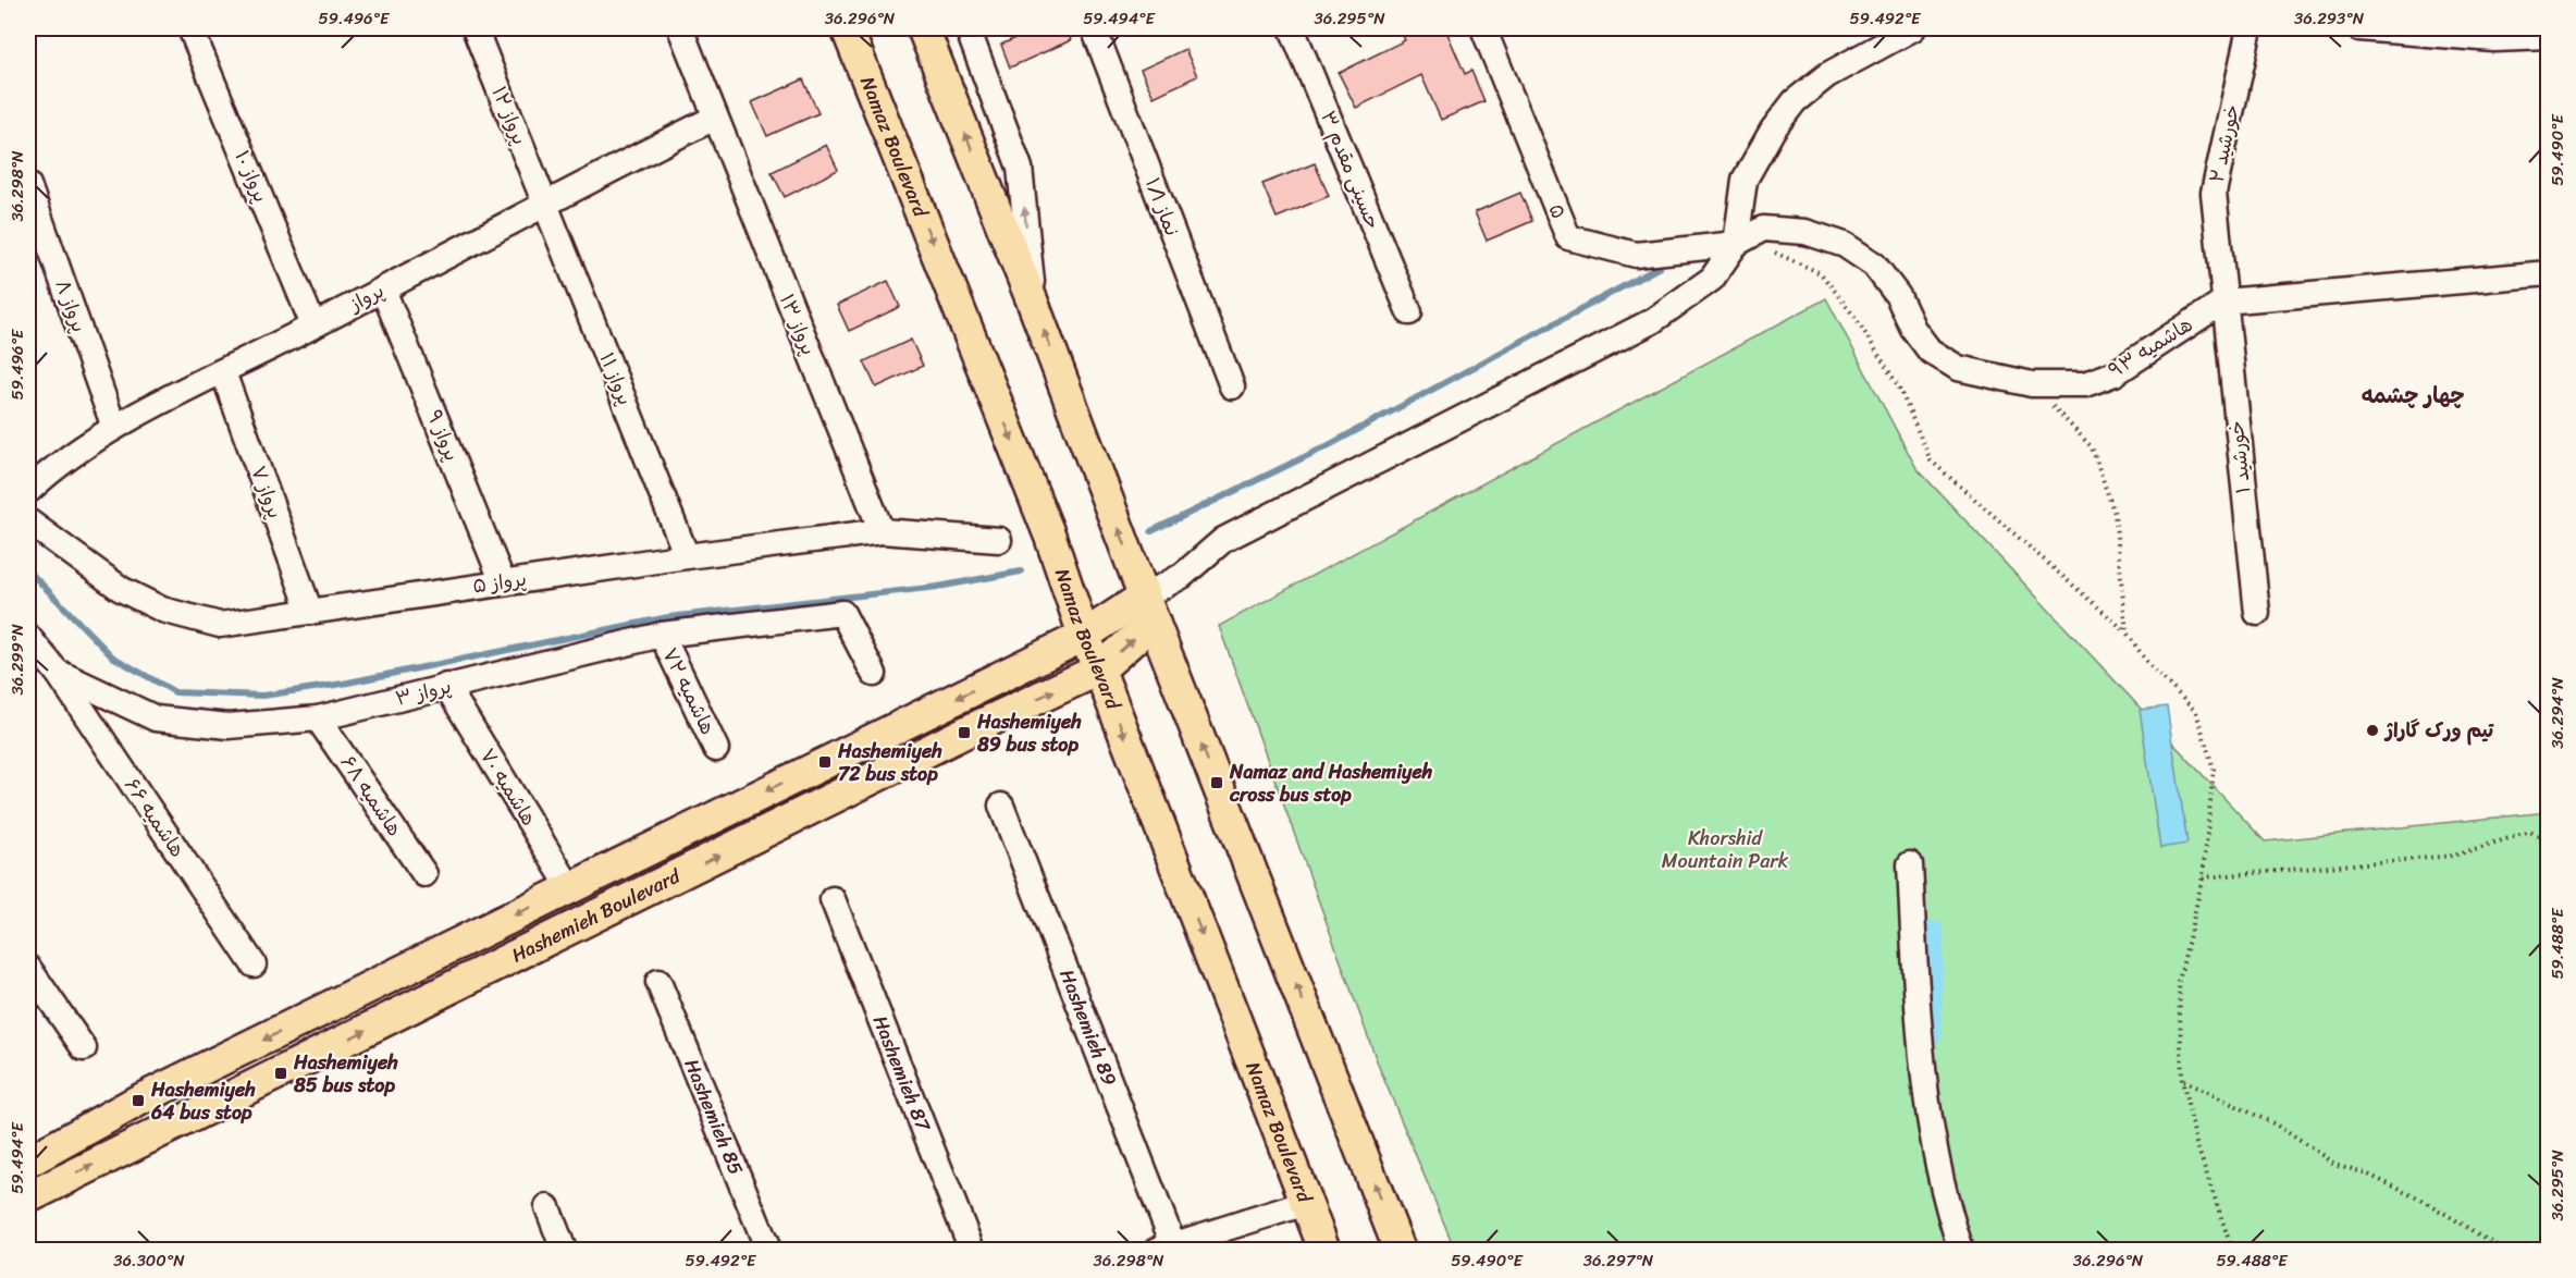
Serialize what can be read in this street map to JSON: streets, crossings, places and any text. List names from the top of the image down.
{
  "streets": {
    "main road": ["Namaz Boulevard", "Hashemieh Boulevard"],
    "street": [
      "پرواز ۱۲",
      "خورشید ۲",
      "حسینی مقدم ۳",
      "پرواز ۱۰",
      "نماز ۱/۱",
      "۵",
      "پرواز",
      "پرواز ۸",
      "پرواز ۱۳",
      "هاشمیه ۹۳",
      "پرواز ۱۱",
      "پرواز ۹",
      "خورشید ۱",
      "پرواز ۷",
      "پرواز ۵",
      "هاشمیه ۷۲",
      "پرواز ۳",
      "هاشمیه ۷۰",
      "هاشمیه ۶۸",
      "هاشمیه ۶۶",
      "Hashemieh 89",
      "Hashemieh 87",
      "Hashemieh 85"
    ]
  },
  "crossings": [
    ["پرواز ۱۲", "پرواز"],
    ["پرواز ۱۲", "پرواز ۱۱"],
    ["خورشید ۲", "هاشمیه ۹۳"],
    ["خورشید ۲", "خورشید ۱"],
    ["Namaz Boulevard", "Hashemieh Boulevard"],
    ["پرواز ۱۰", "پرواز"],
    ["پرواز", "پرواز ۸"],
    ["پرواز", "پرواز ۱۳"],
    ["پرواز", "پرواز ۱۱"],
    ["پرواز", "پرواز ۹"],
    ["پرواز", "پرواز ۷"],
    ["پرواز ۱۳", "پرواز ۵"],
    ["هاشمیه ۹۳", "خورشید ۱"],
    ["پرواز ۱۱", "پرواز ۵"],
    ["پرواز ۹", "پرواز ۵"],
    ["پرواز ۷", "پرواز ۵"],
    ["هاشمیه ۷۲", "پرواز ۳"],
    ["پرواز ۳", "هاشمیه ۷۰"],
    ["پرواز ۳", "هاشمیه ۶۸"],
    ["پرواز ۳", "هاشمیه ۶۶"],
    ["هاشمیه ۷۰", "Hashemieh Boulevard"]
  ],
  "districts": ["چهار چشمه"],
  "parks": ["Khorshid Mountain Park"],
  "places": {
    "other": ["تیم ورک گاراژ"],
    "transit": [
      "Hashemiyeh 89 bus stop",
      "Hashemiyeh 72 bus stop",
      "Namaz and Hashemiyeh cross bus stop",
      "Hashemiyeh 85 bus stop",
      "Hashemiyeh 64 bus stop"
    ]
  },
  "coordinates": [
    "59.496°E",
    "36.296°N",
    "59.494°E",
    "36.295°N",
    "59.492°E",
    "36.293°N",
    "59.490°E",
    "36.298°N",
    "36.299°N",
    "36.294°N",
    "59.488°E",
    "36.300°N",
    "36.297°N"
  ]
}
